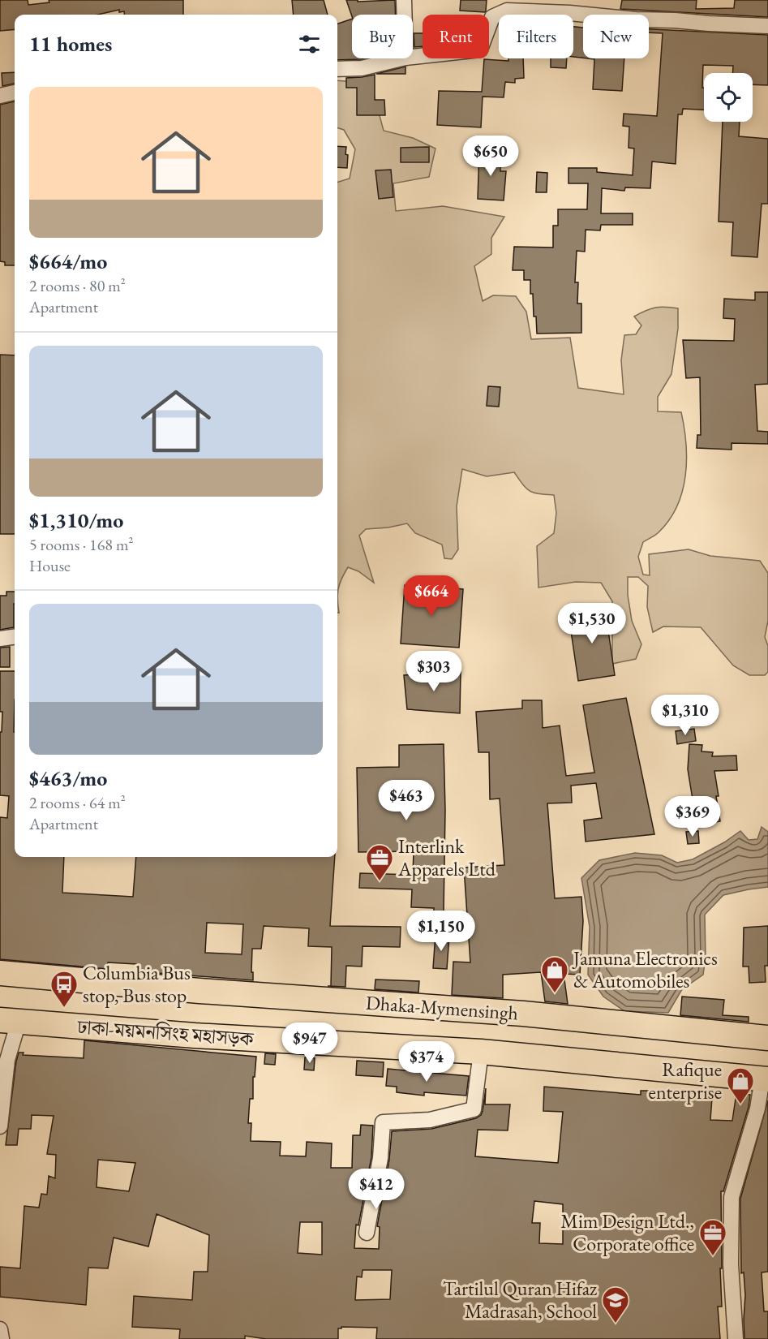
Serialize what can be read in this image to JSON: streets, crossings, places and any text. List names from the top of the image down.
{
  "streets": {
    "highway": ["Dhaka-Mymensingh", "ঢাকা-ময়মনসিংহ মহাসড়ক"]
  },
  "places": {
    "office": ["Interlink Apparels Ltd", "Mim Design Ltd., Corporate office"],
    "shop": ["Jamuna Electronics & Automobiles", "Rafique enterprise"],
    "bus stop": ["Columbia Bus stop, Bus stop"],
    "school or university": ["Tartilul Quran Hifaz Madrasah, School"]
  },
  "page": {
    "chip": [
      "Buy",
      "Rent",
      "Filters",
      "New"
    ],
    "heading": "11 homes",
    "list": [
      {
        "name": "$664/mo",
        "note": "2 rooms · 80 m² · Apartment"
      },
      {
        "name": "$1,310/mo",
        "note": "5 rooms · 168 m² · House"
      },
      {
        "name": "$463/mo",
        "note": "2 rooms · 64 m² · Apartment"
      }
    ],
    "price": [
      "$650",
      "$664",
      "$1,530",
      "$303",
      "$1,310",
      "$463",
      "$369",
      "$1,150",
      "$947",
      "$374",
      "$412"
    ]
  }
}
